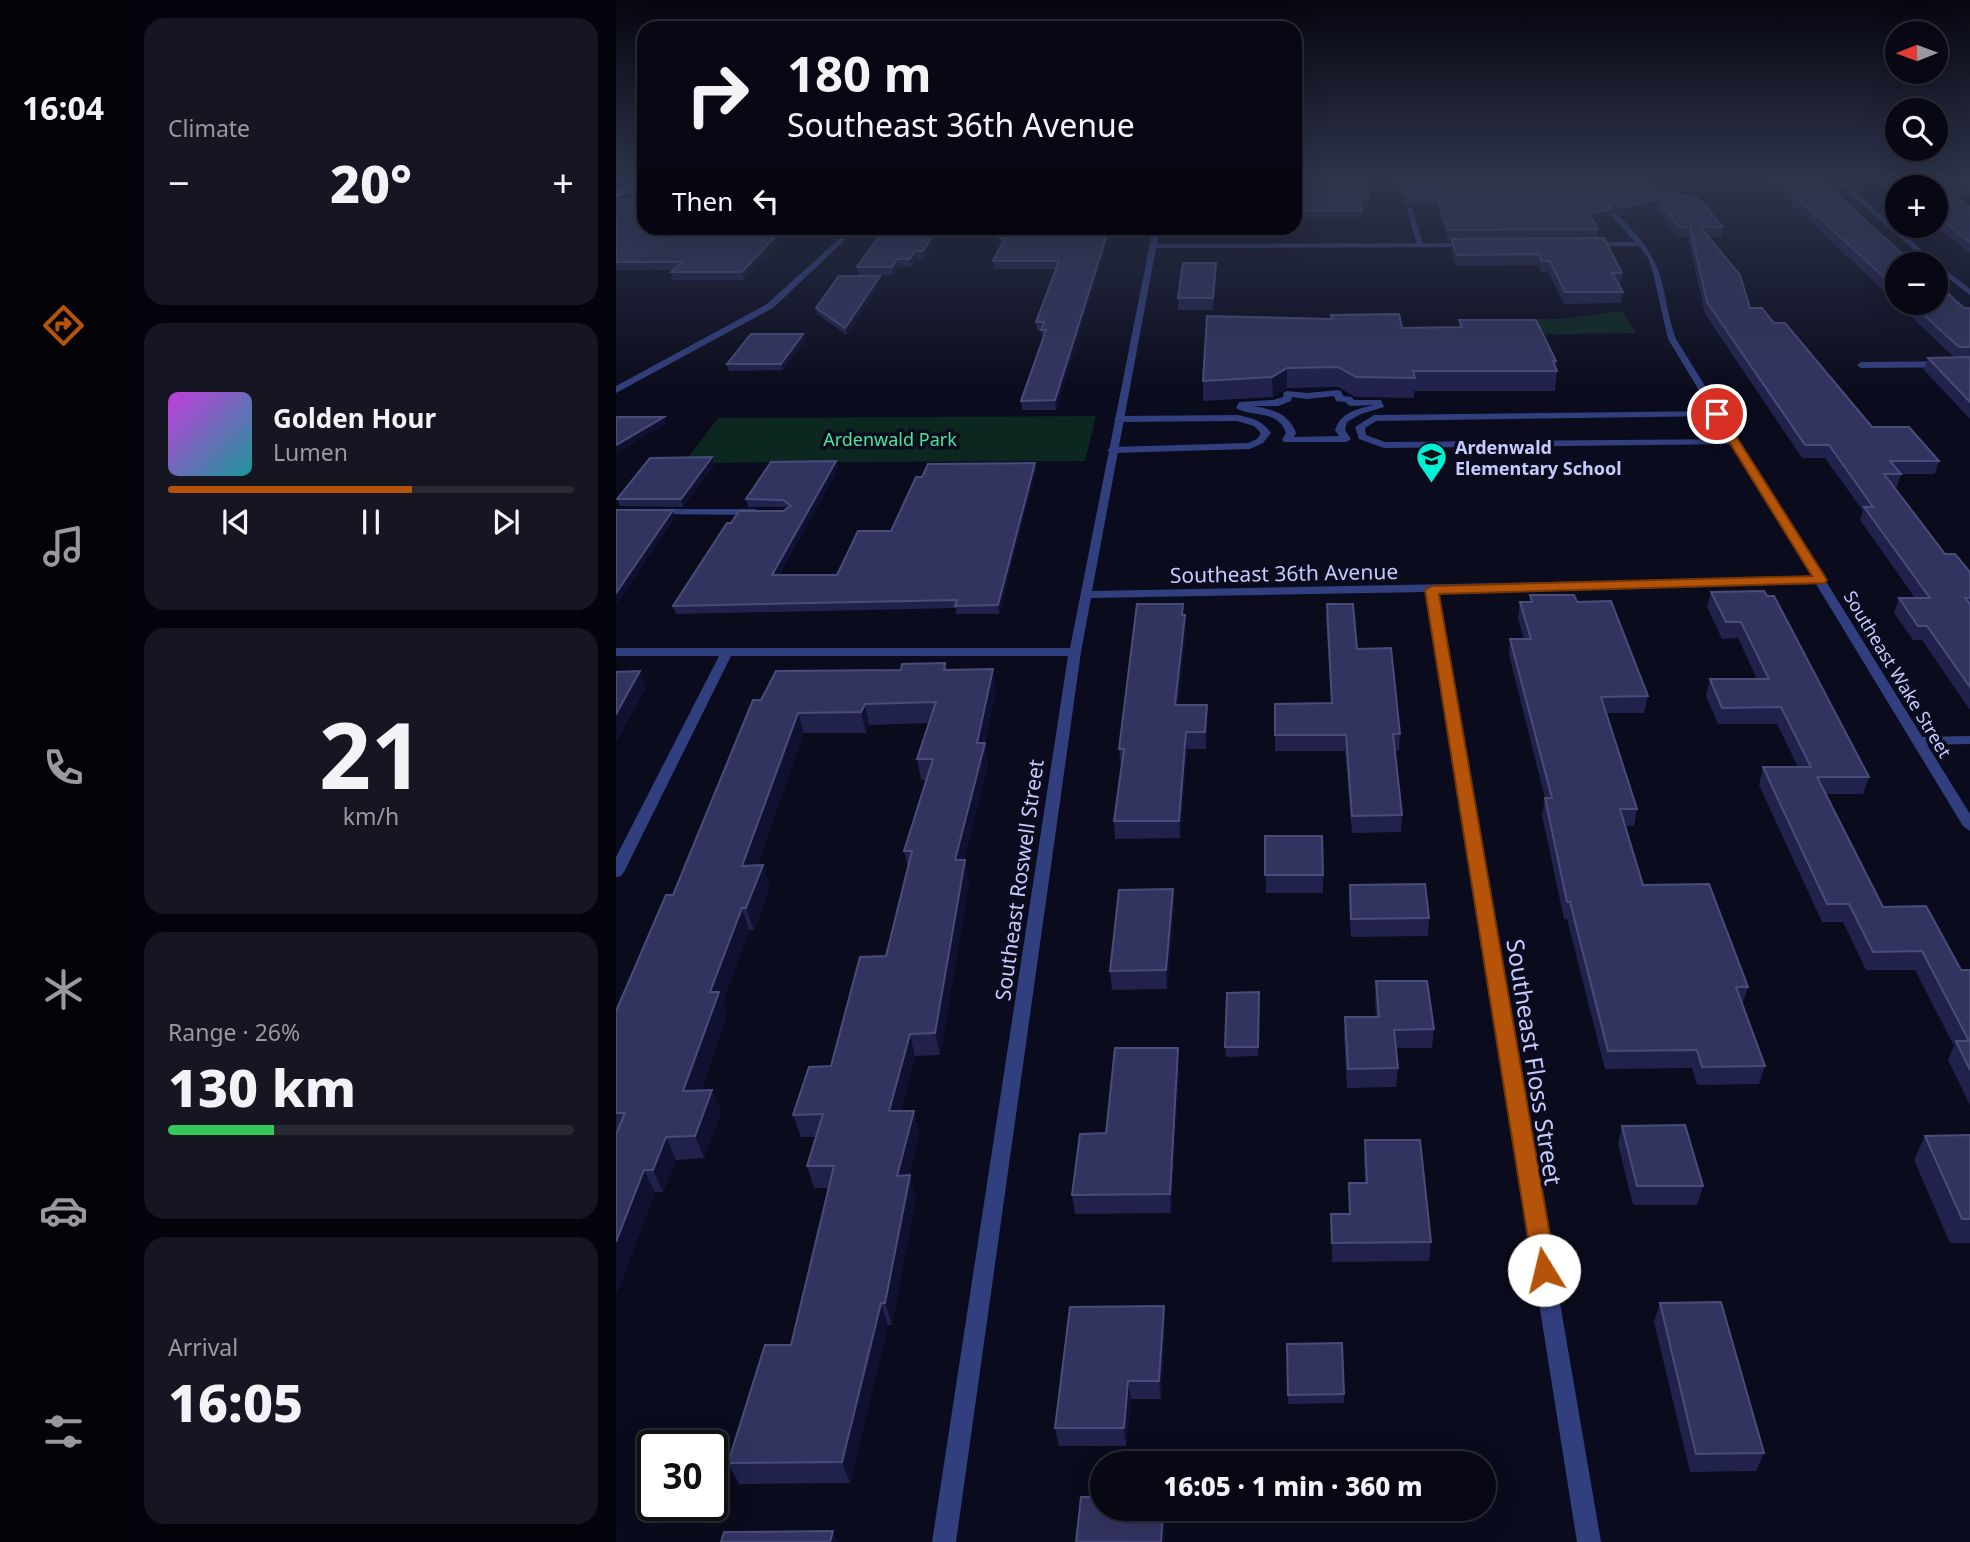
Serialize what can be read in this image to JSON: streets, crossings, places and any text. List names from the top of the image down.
{
  "streets": {
    "street": [
      "Southeast 36th Avenue",
      "Southeast Wake Street",
      "Southeast Roswell Street",
      "Southeast Floss Street"
    ]
  },
  "crossings": [
    ["Southeast 36th Avenue", "Southeast Wake Street"],
    ["Southeast 36th Avenue", "Southeast Roswell Street"],
    ["Southeast 36th Avenue", "Southeast Floss Street"]
  ],
  "parks": ["Ardenwald Park"],
  "places": {
    "school or university": ["Ardenwald Elementary School"]
  },
  "north": "left",
  "page": {
    "tabs": "16:04",
    "tile": [
      "Climate",
      ["21", "km/h"],
      ["Range · 26%", "130 km"],
      ["Arrival", "16:05"]
    ],
    "map_buttons": ["+", "−"],
    "turn": ["180 m", "Southeast 36th Avenue"],
    "heat": ["−", "20°", "+"],
    "then": "Then",
    "song": ["Golden Hour", "Lumen"],
    "limit": "30",
    "trip": "16:05 · 1 min · 360 m"
  }
}
